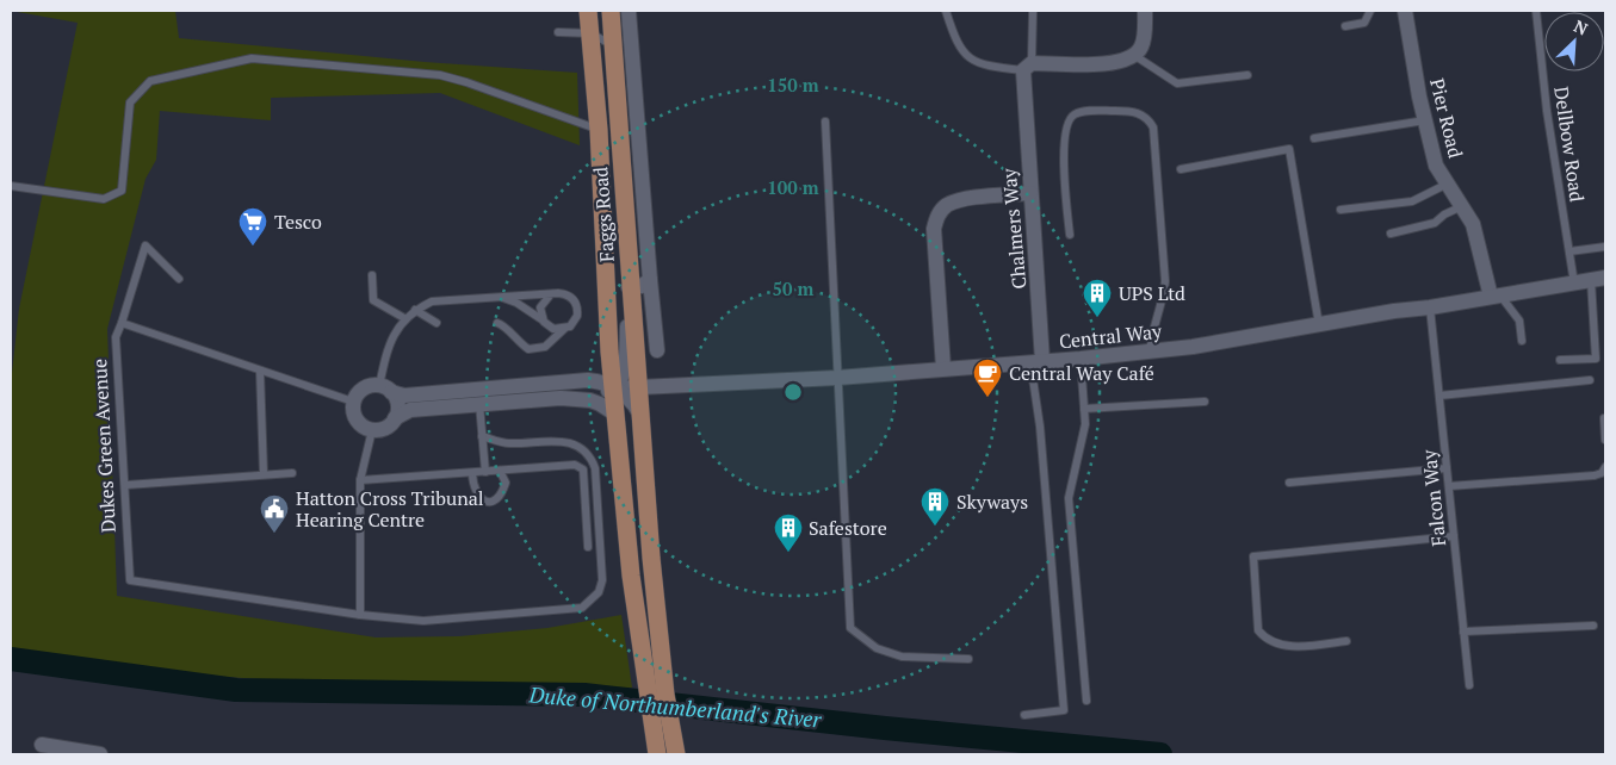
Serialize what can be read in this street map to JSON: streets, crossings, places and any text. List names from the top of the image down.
{
  "streets": {
    "main road": ["Faggs Road"],
    "street": ["Pier Road", "Chalmers Way", "Central Way"],
    "lane": ["Dellbow Road", "Dukes Green Avenue", "Falcon Way"]
  },
  "crossings": [
    ["Pier Road", "Central Way"],
    ["Dellbow Road", "Central Way"],
    ["Faggs Road", "Central Way"],
    ["Chalmers Way", "Central Way"],
    ["Central Way", "Falcon Way"]
  ],
  "water": ["Duke of Northumberland's River"],
  "places": {
    "supermarket": ["Tesco"],
    "building": ["UPS Ltd", "Skyways", "Safestore"],
    "cafe": ["Central Way Café"],
    "public building": ["Hatton Cross Tribunal Hearing Centre"]
  },
  "north": "top right",
  "rings": ["150 m", "100 m", "50 m"]
}
